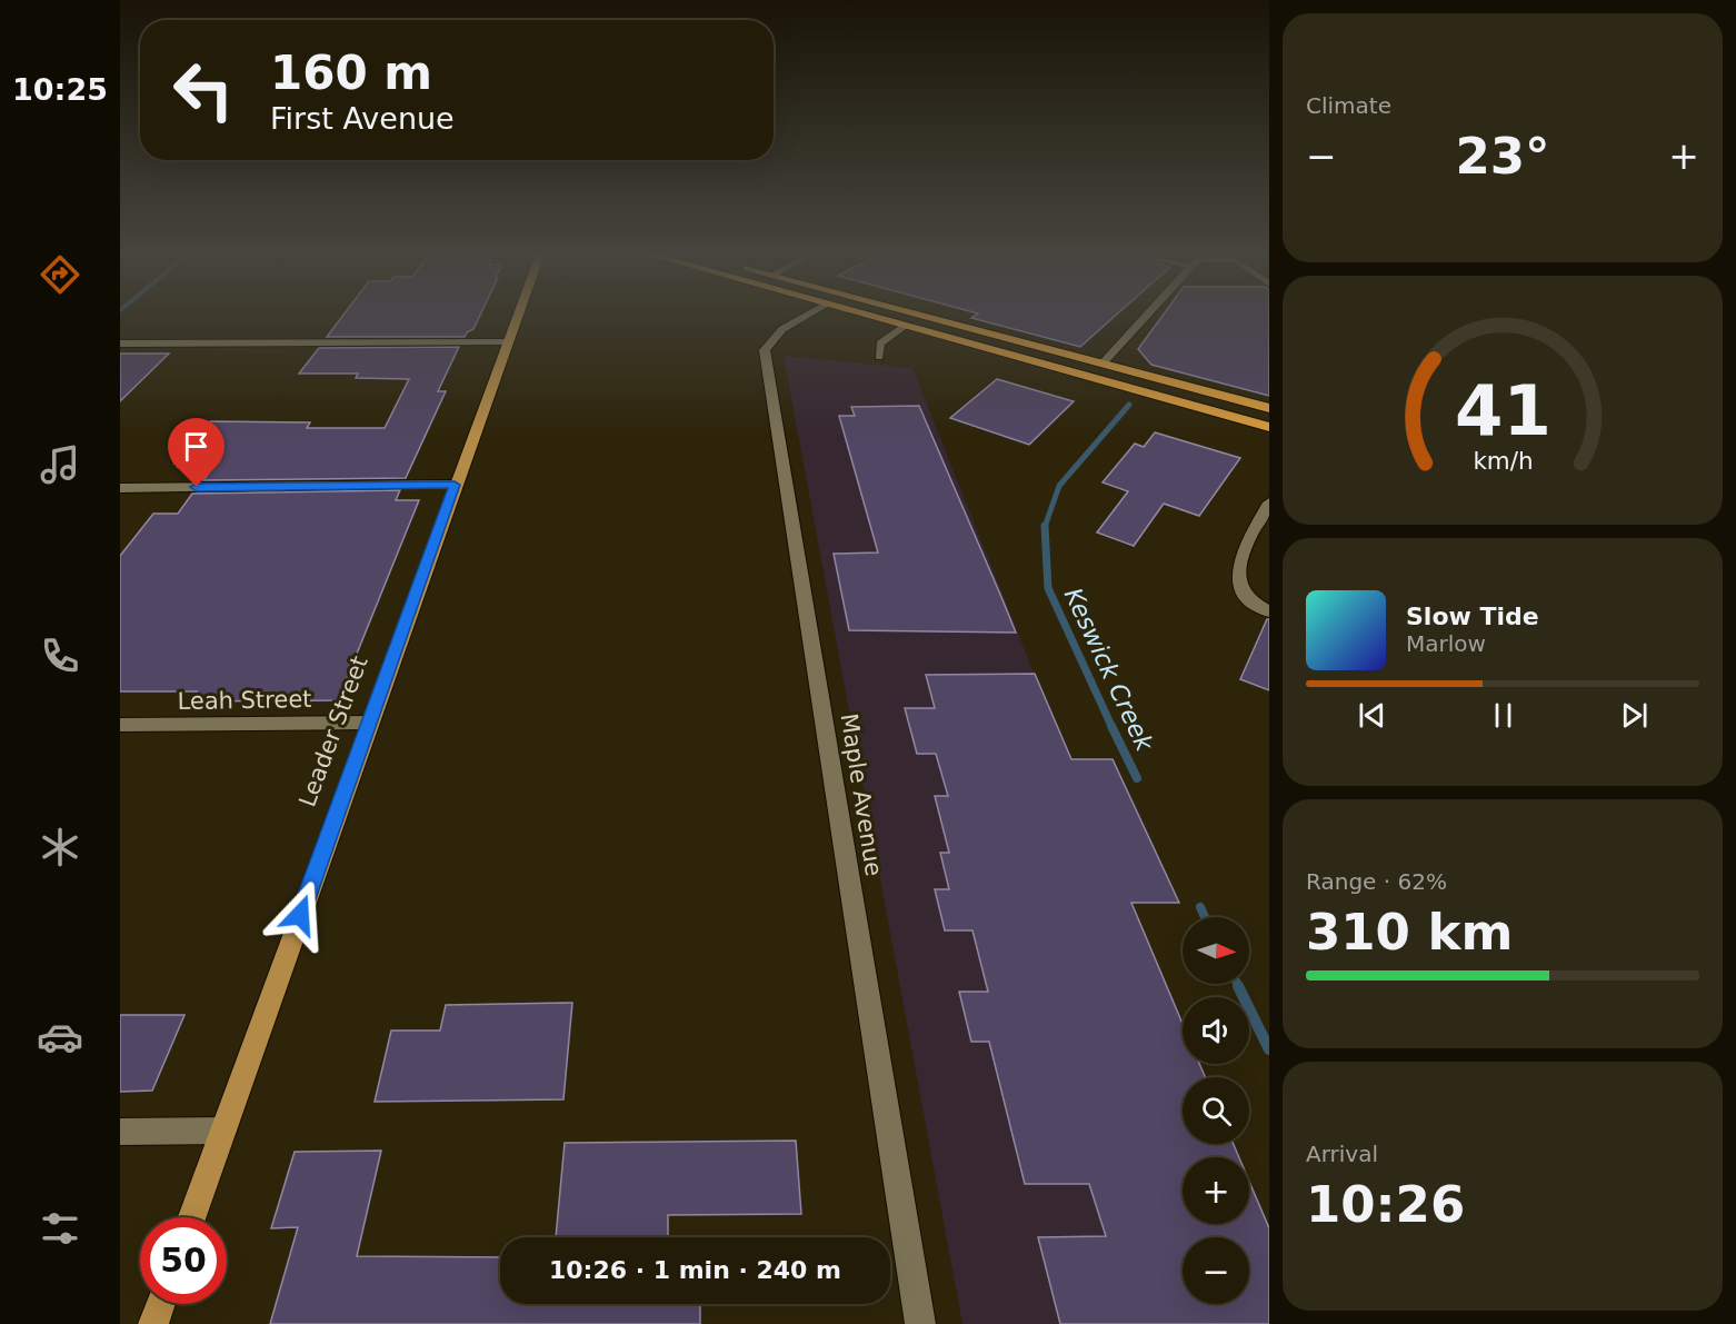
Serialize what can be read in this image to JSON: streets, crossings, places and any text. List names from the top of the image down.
{
  "streets": {
    "main road": ["Leader Street"],
    "street": ["Leah Street", "Maple Avenue"]
  },
  "crossings": [
    ["Leah Street", "Leader Street"]
  ],
  "water": ["Keswick Creek"],
  "north": "right",
  "page": {
    "tabs": "10:25",
    "tile": [
      "Climate",
      ["Range · 62%", "310 km"],
      ["Arrival", "10:26"]
    ],
    "turn": ["160 m", "First Avenue"],
    "heat": ["−", "23°", "+"],
    "song": ["Slow Tide", "Marlow"],
    "map_buttons": ["+", "−"],
    "limit": "50",
    "trip": "10:26 · 1 min · 240 m",
    "gauge": ["41", "km/h"]
  }
}
